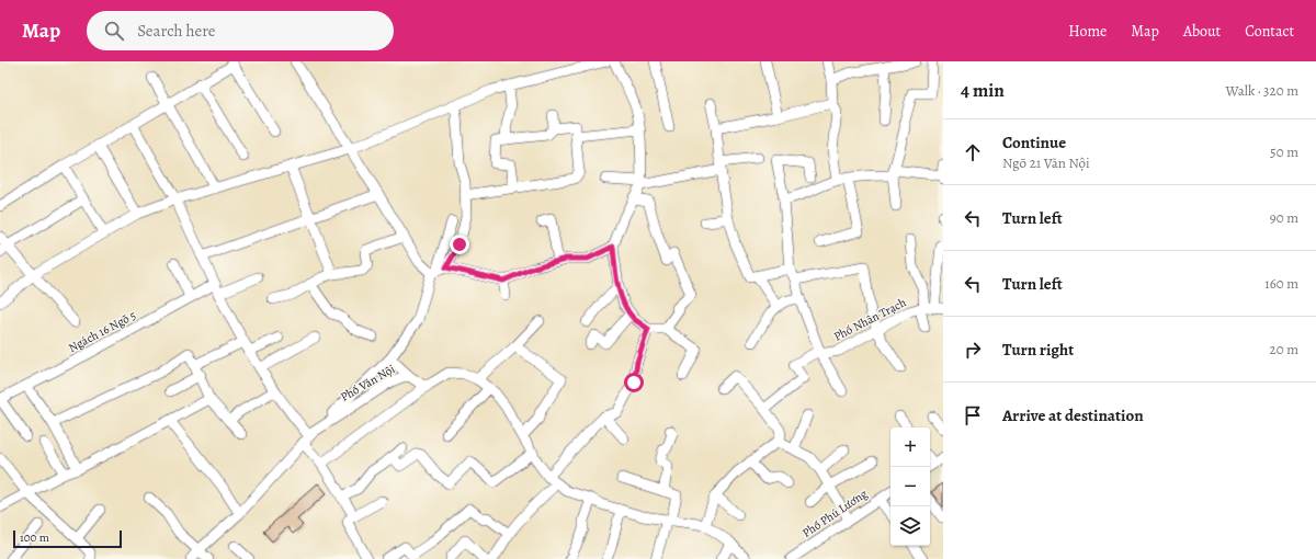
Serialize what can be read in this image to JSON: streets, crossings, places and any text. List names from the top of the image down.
{
  "streets": {
    "street": [
      "Phố Nhân Trạch",
      "Ngách 16 Ngõ 5",
      "Phố Văn Nội",
      "Phố Phú Lương"
    ]
  },
  "scale_bar": "100 m",
  "page": {
    "header": "Map",
    "search": "Search here",
    "nav": [
      "Home",
      "Map",
      "About",
      "Contact"
    ],
    "heading": ["4 min", "Walk · 320 m"],
    "list": [
      ["Continue", "Ngõ 21 Văn Nội", "50 m"],
      ["Turn left", "90 m"],
      ["Turn left", "160 m"],
      ["Turn right", "20 m"],
      "Arrive at destination"
    ],
    "map_buttons": ["+", "−"],
    "scale": "100 m"
  }
}
